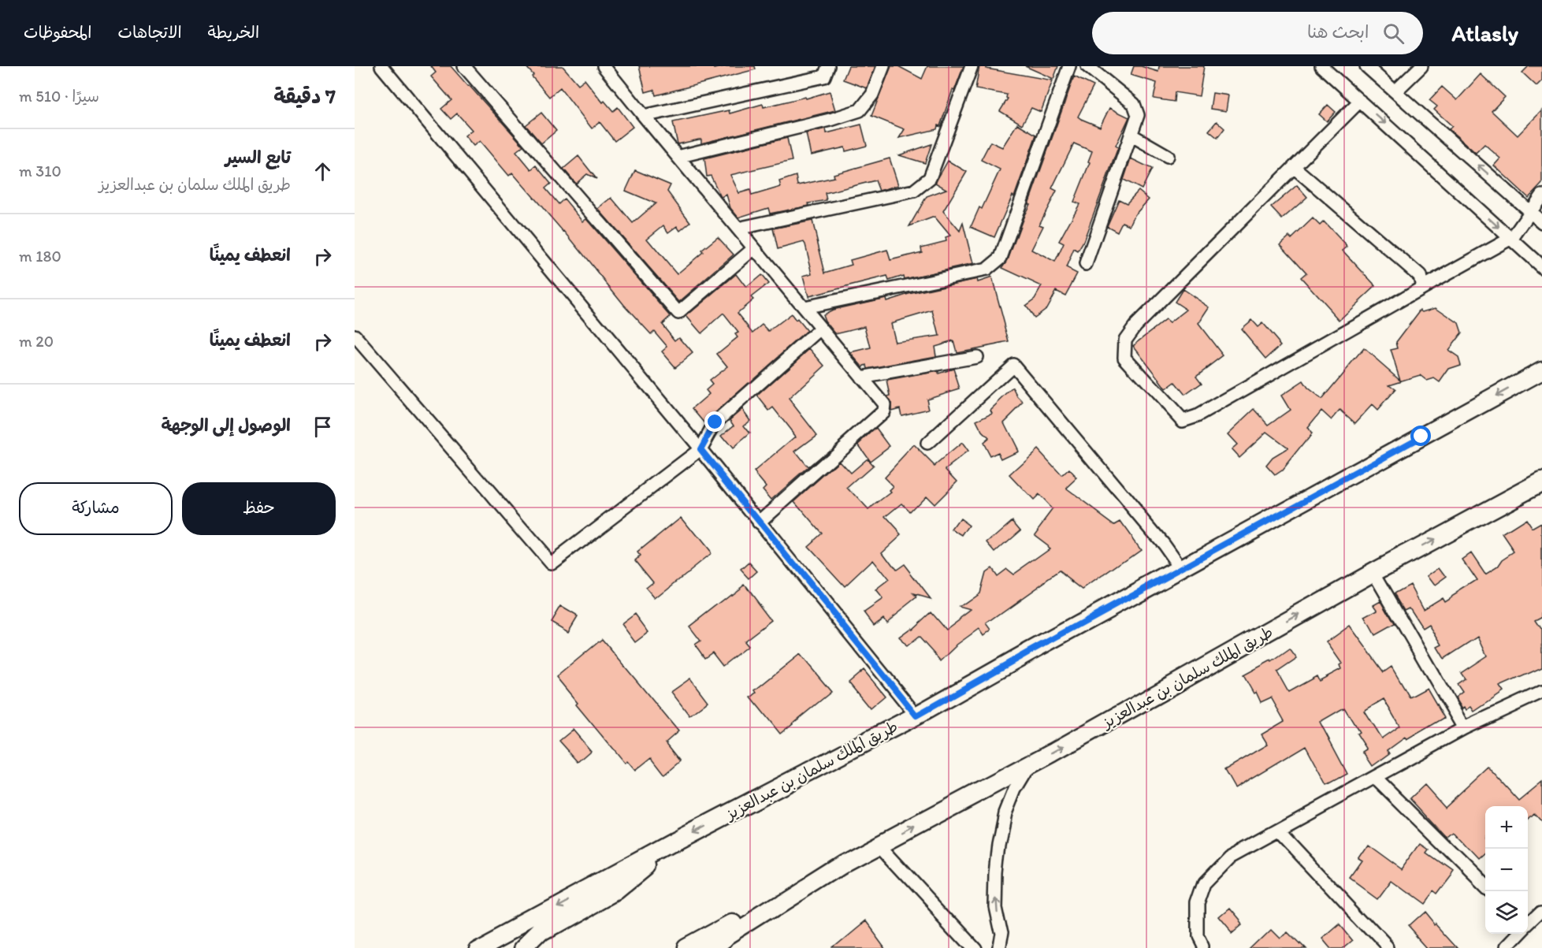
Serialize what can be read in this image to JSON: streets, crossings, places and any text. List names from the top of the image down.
{
  "streets": {
    "main road": ["طريق الملك سلمان بن عبدالعزيز"]
  },
  "page": {
    "header": "Atlasly",
    "search": "ابحث هنا",
    "nav": ["الخريطة", "الاتجاهات", "المحفوظات"],
    "heading": ["7 دقيقة", "سيرًا · 510 m"],
    "list": [
      ["تابع السير", "طريق الملك سلمان بن عبدالعزيز", "310 m"],
      ["انعطف يمينًا", "180 m"],
      ["انعطف يمينًا", "20 m"],
      "الوصول إلى الوجهة"
    ],
    "buttons": ["حفظ", "مشاركة"],
    "map_buttons": ["+", "−"]
  }
}
